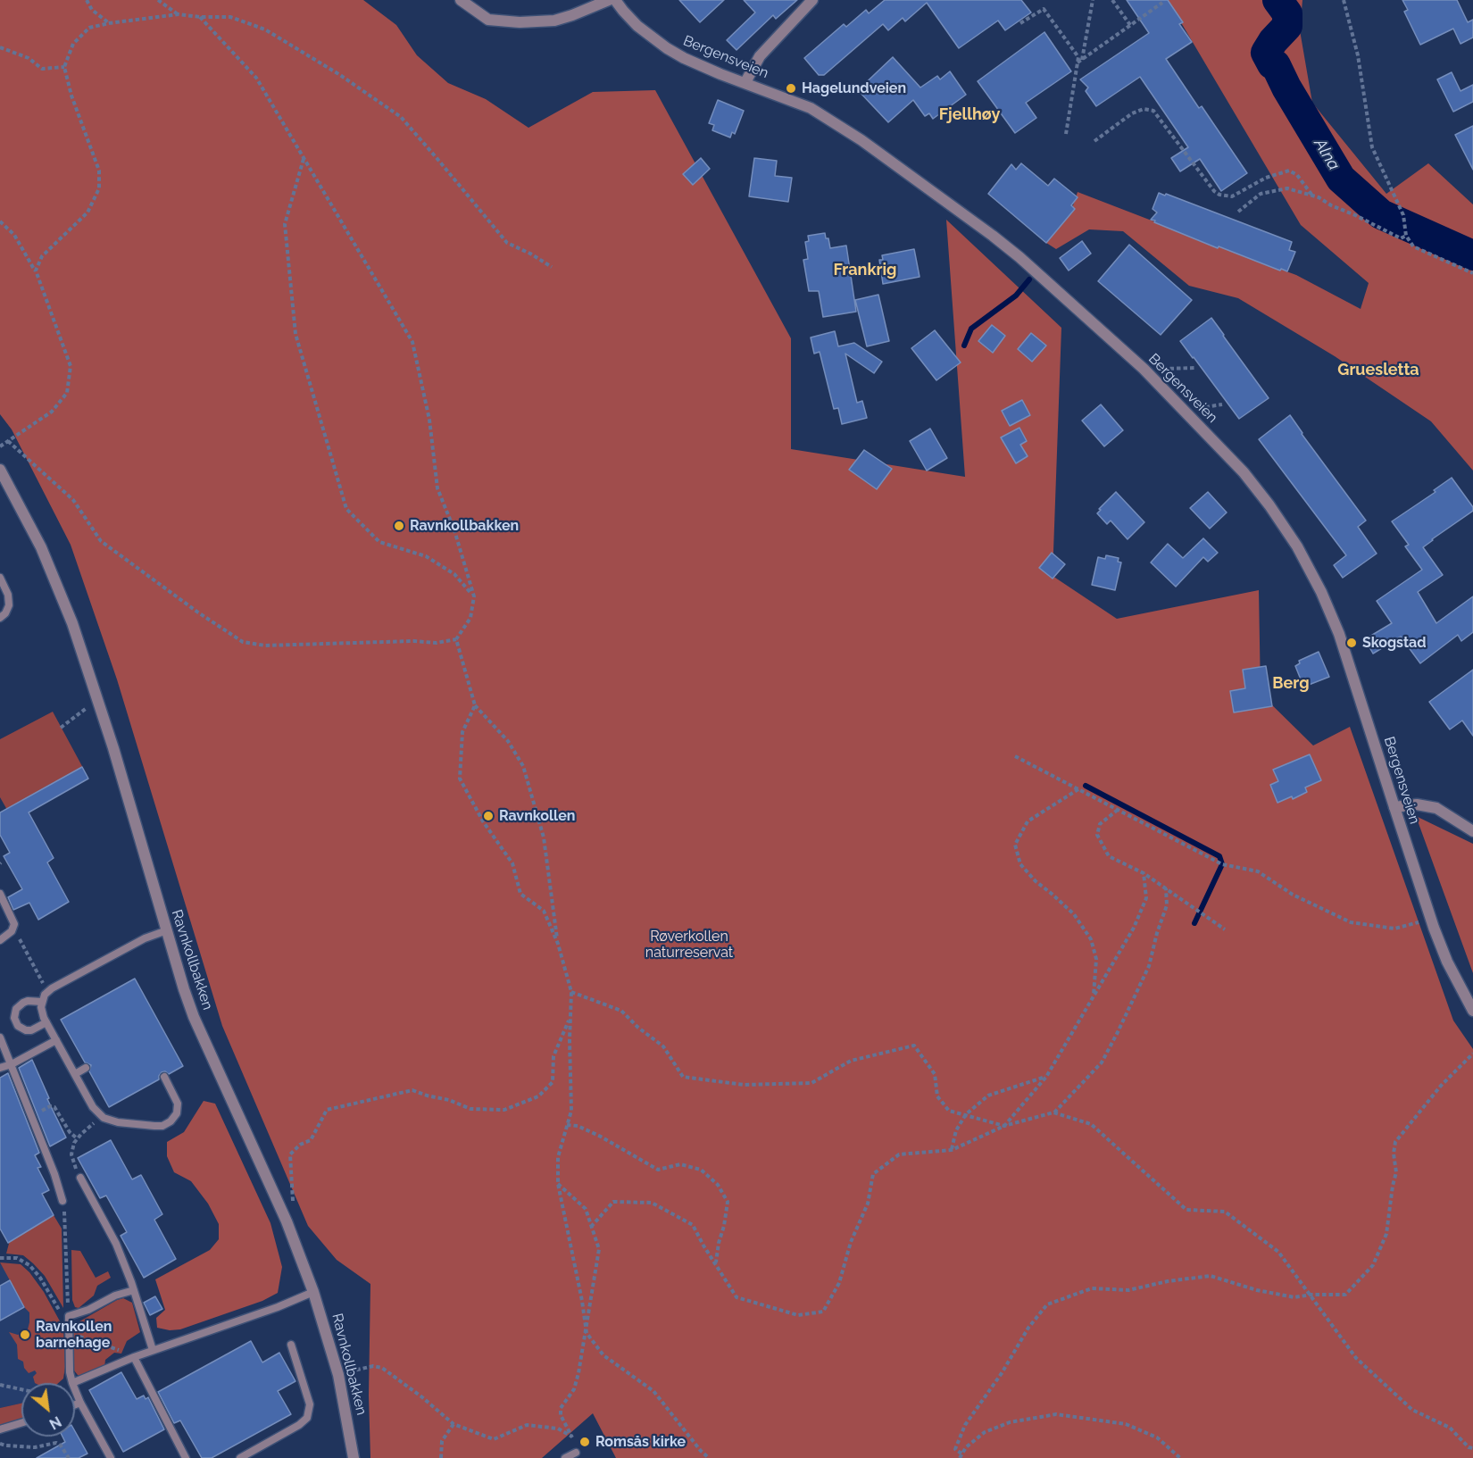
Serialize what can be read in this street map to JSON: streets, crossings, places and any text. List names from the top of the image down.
{
  "streets": {
    "street": ["Bergensveien", "Ravnkollbakken"]
  },
  "districts": [
    "Fjellhøy",
    "Frankrig",
    "Gruesletta",
    "Berg"
  ],
  "water": ["Alna"],
  "parks": ["Røverkollen naturreservat"],
  "places": [
    "Hagelundveien",
    "Ravnkollbakken",
    "Skogstad",
    "Ravnkollen",
    "Ravnkollen barnehage",
    "Romsås kirke"
  ],
  "north": "bottom right"
}
